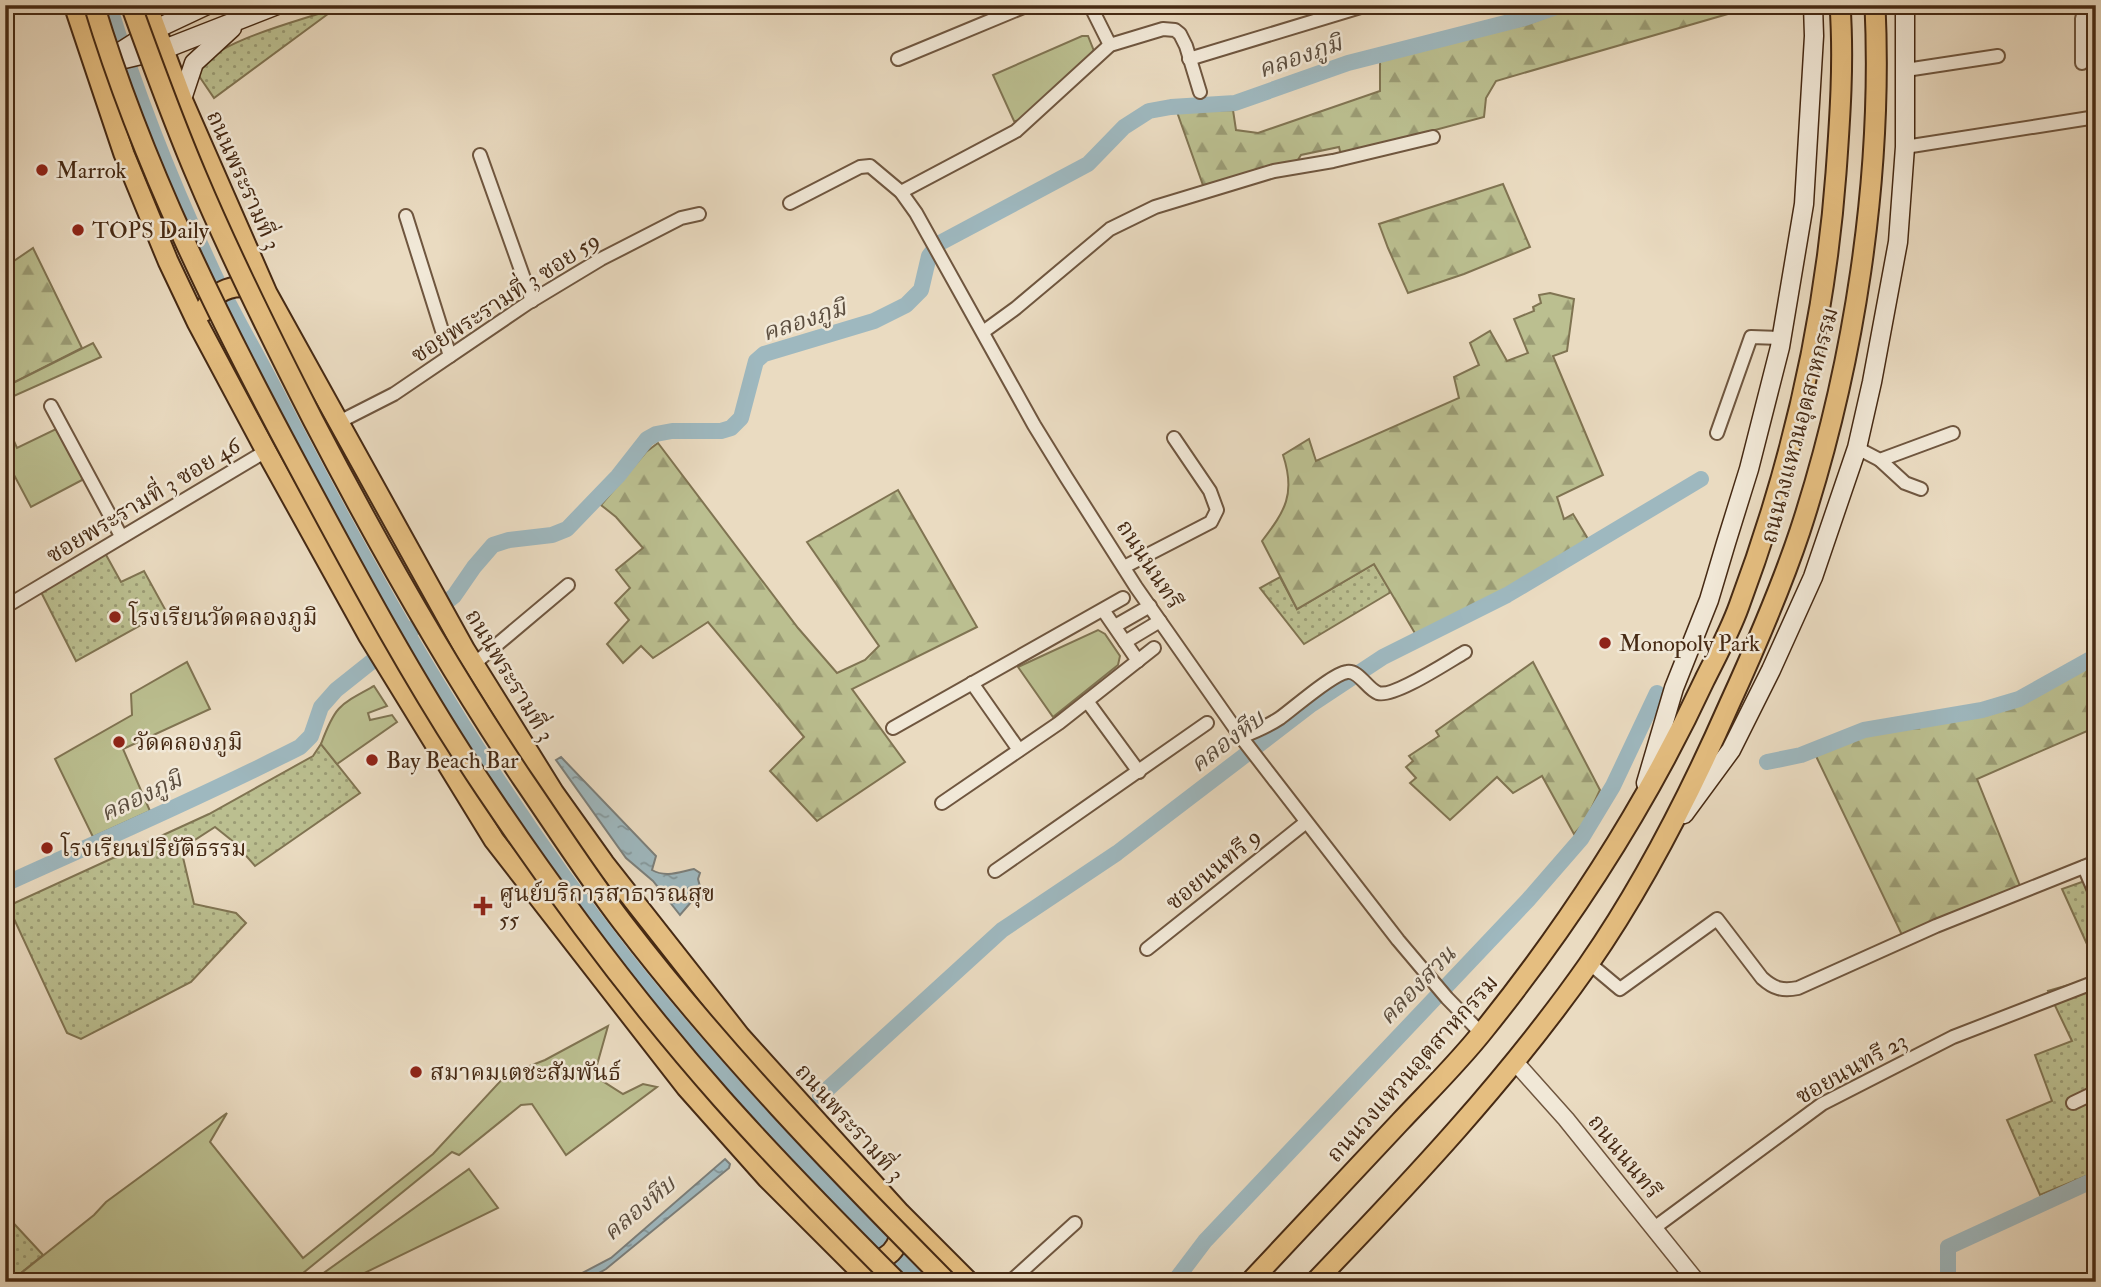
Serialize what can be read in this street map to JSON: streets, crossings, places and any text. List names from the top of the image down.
{
  "streets": {
    "main road": ["ถนนพระรามที่ 3", "ถนนวงแหวนอุตสาหกรรม"],
    "street": [
      "ซอยพระรามที่ 3 ซอย 59",
      "ซอยพระรามที่ 3 ซอย 46",
      "ถนนนนทรี",
      "ซอยนนทรี 9",
      "ซอยนนทรี 23"
    ]
  },
  "crossings": [
    ["ถนนพระรามที่ 3", "ซอยพระรามที่ 3 ซอย 59"],
    ["ถนนวงแหวนอุตสาหกรรม", "ถนนนนทรี"],
    ["ถนนนนทรี", "ซอยนนทรี 9"],
    ["ถนนนนทรี", "ซอยนนทรี 23"]
  ],
  "water": ["คลองภูมิ", "คลองหีบ", "คลองสวน"],
  "places": {
    "other": [
      "Marrok",
      "TOPS Daily",
      "โรงเรียนวัดคลองภูมิ",
      "Monopoly Park",
      "วัดคลองภูมิ",
      "Bay Beach Bar",
      "โรงเรียนปริยัติธรรม",
      "สมาคมเตชะสัมพันธ์"
    ],
    "health": ["ศูนย์บริการสาธารณสุข 55"]
  }
}
